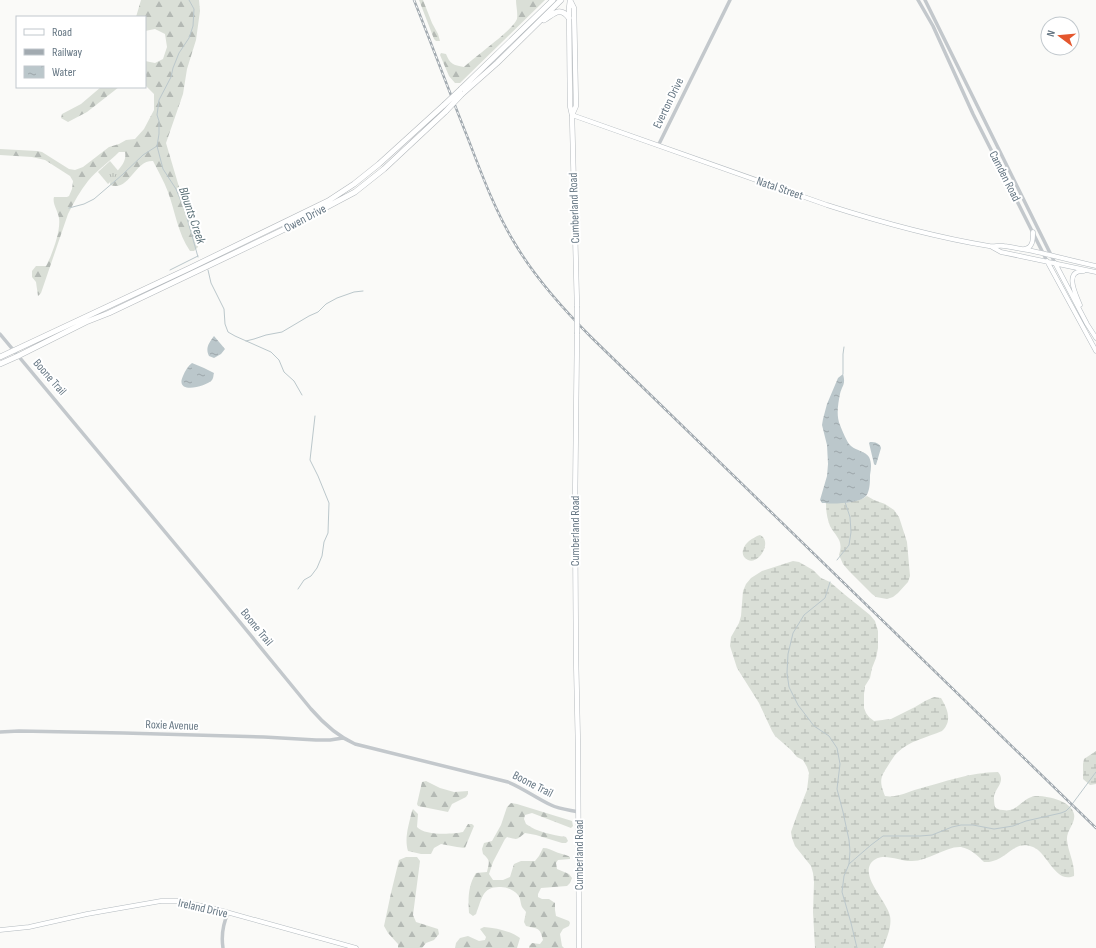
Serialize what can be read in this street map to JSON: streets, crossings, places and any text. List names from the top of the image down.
{
  "streets": {
    "highway": ["Owen Drive"],
    "main road": [
      "Camden Road",
      "Natal Street",
      "Cumberland Road",
      "Ireland Drive"
    ],
    "street": ["Everton Drive", "Boone Trail", "Roxie Avenue"]
  },
  "crossings": [
    ["Everton Drive", "Natal Street"],
    ["Camden Road", "Natal Street"],
    ["Natal Street", "Cumberland Road"],
    ["Cumberland Road", "Boone Trail"],
    ["Owen Drive", "Boone Trail"],
    ["Boone Trail", "Roxie Avenue"]
  ],
  "water": ["Blounts Creek"],
  "legend": ["Road", "Railway", "Water"],
  "north": "left"
}
